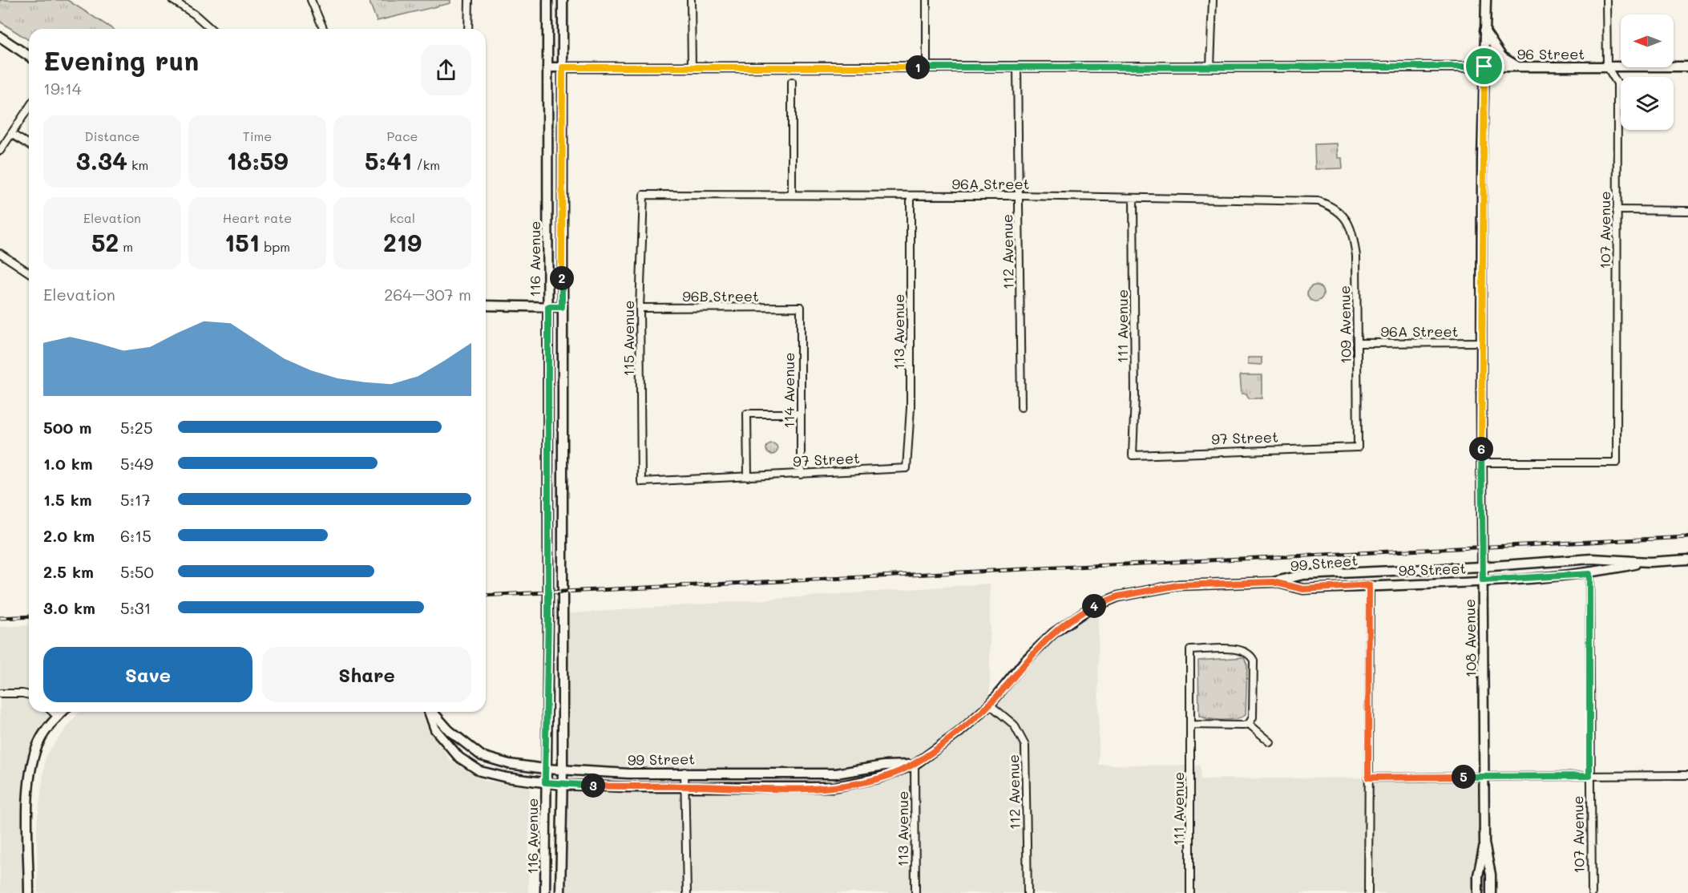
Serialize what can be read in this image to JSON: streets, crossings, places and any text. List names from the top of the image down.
{
  "streets": {
    "main road": [
      "96 Street",
      "116 Avenue",
      "99 Street",
      "98 Street",
      "108 Avenue"
    ],
    "street": [
      "96A Street",
      "107 Avenue",
      "112 Avenue",
      "96B Street",
      "109 Avenue",
      "111 Avenue",
      "113 Avenue",
      "115 Avenue",
      "114 Avenue",
      "97 Street"
    ]
  },
  "crossings": [
    ["96 Street", "107 Avenue"],
    ["96 Street", "112 Avenue"],
    ["96 Street", "116 Avenue"],
    ["96 Street", "108 Avenue"],
    ["96A Street", "112 Avenue"],
    ["96A Street", "109 Avenue"],
    ["96A Street", "111 Avenue"],
    ["96A Street", "113 Avenue"],
    ["96A Street", "115 Avenue"],
    ["96A Street", "108 Avenue"],
    ["107 Avenue", "98 Street"],
    ["107 Avenue", "108 Avenue"],
    ["112 Avenue", "99 Street"],
    ["116 Avenue", "99 Street"],
    ["96B Street", "115 Avenue"],
    ["96B Street", "114 Avenue"],
    ["109 Avenue", "97 Street"],
    ["111 Avenue", "97 Street"],
    ["113 Avenue", "97 Street"],
    ["113 Avenue", "99 Street"],
    ["115 Avenue", "97 Street"],
    ["114 Avenue", "97 Street"],
    ["99 Street", "98 Street"],
    ["98 Street", "108 Avenue"]
  ],
  "north": "left",
  "page": {
    "heading": ["Evening run", "19:14"],
    "pins": [
      "1",
      "2",
      "6",
      "4",
      "5",
      "3"
    ],
    "stats": [
      ["Distance", "3.34 km"],
      ["Time", "18:59"],
      ["Pace", "5:41 /km"],
      ["Elevation", "52 m"],
      ["Heart rate", "151 bpm"],
      ["kcal", "219"]
    ],
    "chart": ["Elevation", "264–307 m"],
    "list": [
      {
        "name": "500 m",
        "note": "5:25"
      },
      {
        "name": "1.0 km",
        "note": "5:49"
      },
      {
        "name": "1.5 km",
        "note": "5:17"
      },
      {
        "name": "2.0 km",
        "note": "6:15"
      },
      {
        "name": "2.5 km",
        "note": "5:50"
      },
      {
        "name": "3.0 km",
        "note": "5:31"
      }
    ],
    "buttons": ["Save", "Share"]
  }
}
